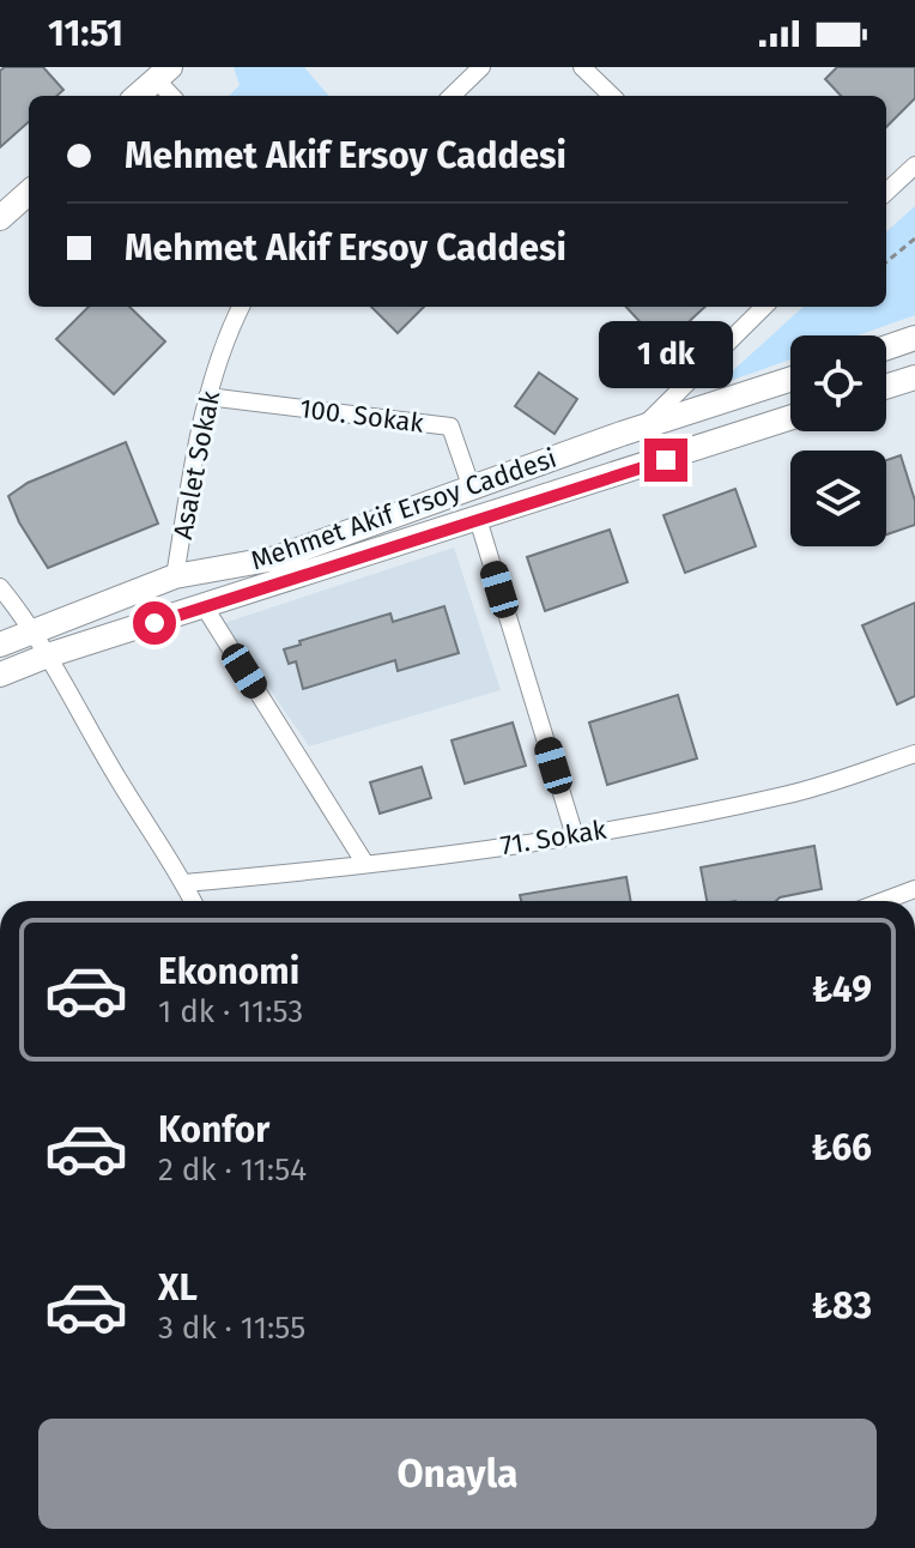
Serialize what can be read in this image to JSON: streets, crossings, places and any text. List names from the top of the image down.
{
  "streets": {
    "main road": ["Mehmet Akif Ersoy Caddesi"],
    "street": ["100. Sokak", "Asalet Sokak", "71. Sokak"]
  },
  "crossings": [
    ["100. Sokak", "Asalet Sokak"],
    ["100. Sokak", "Mehmet Akif Ersoy Caddesi"],
    ["Asalet Sokak", "Mehmet Akif Ersoy Caddesi"]
  ],
  "page": {
    "status": "11:51",
    "banner": ["Mehmet Akif Ersoy Caddesi", "Mehmet Akif Ersoy Caddesi"],
    "bubble": "1 dk",
    "list": [
      {
        "name": "Ekonomi",
        "note": "1 dk · 11:53",
        "value": "₺49"
      },
      {
        "name": "Konfor",
        "note": "2 dk · 11:54",
        "value": "₺66"
      },
      {
        "name": "XL",
        "note": "3 dk · 11:55",
        "value": "₺83"
      }
    ],
    "buttons": "Onayla"
  }
}
